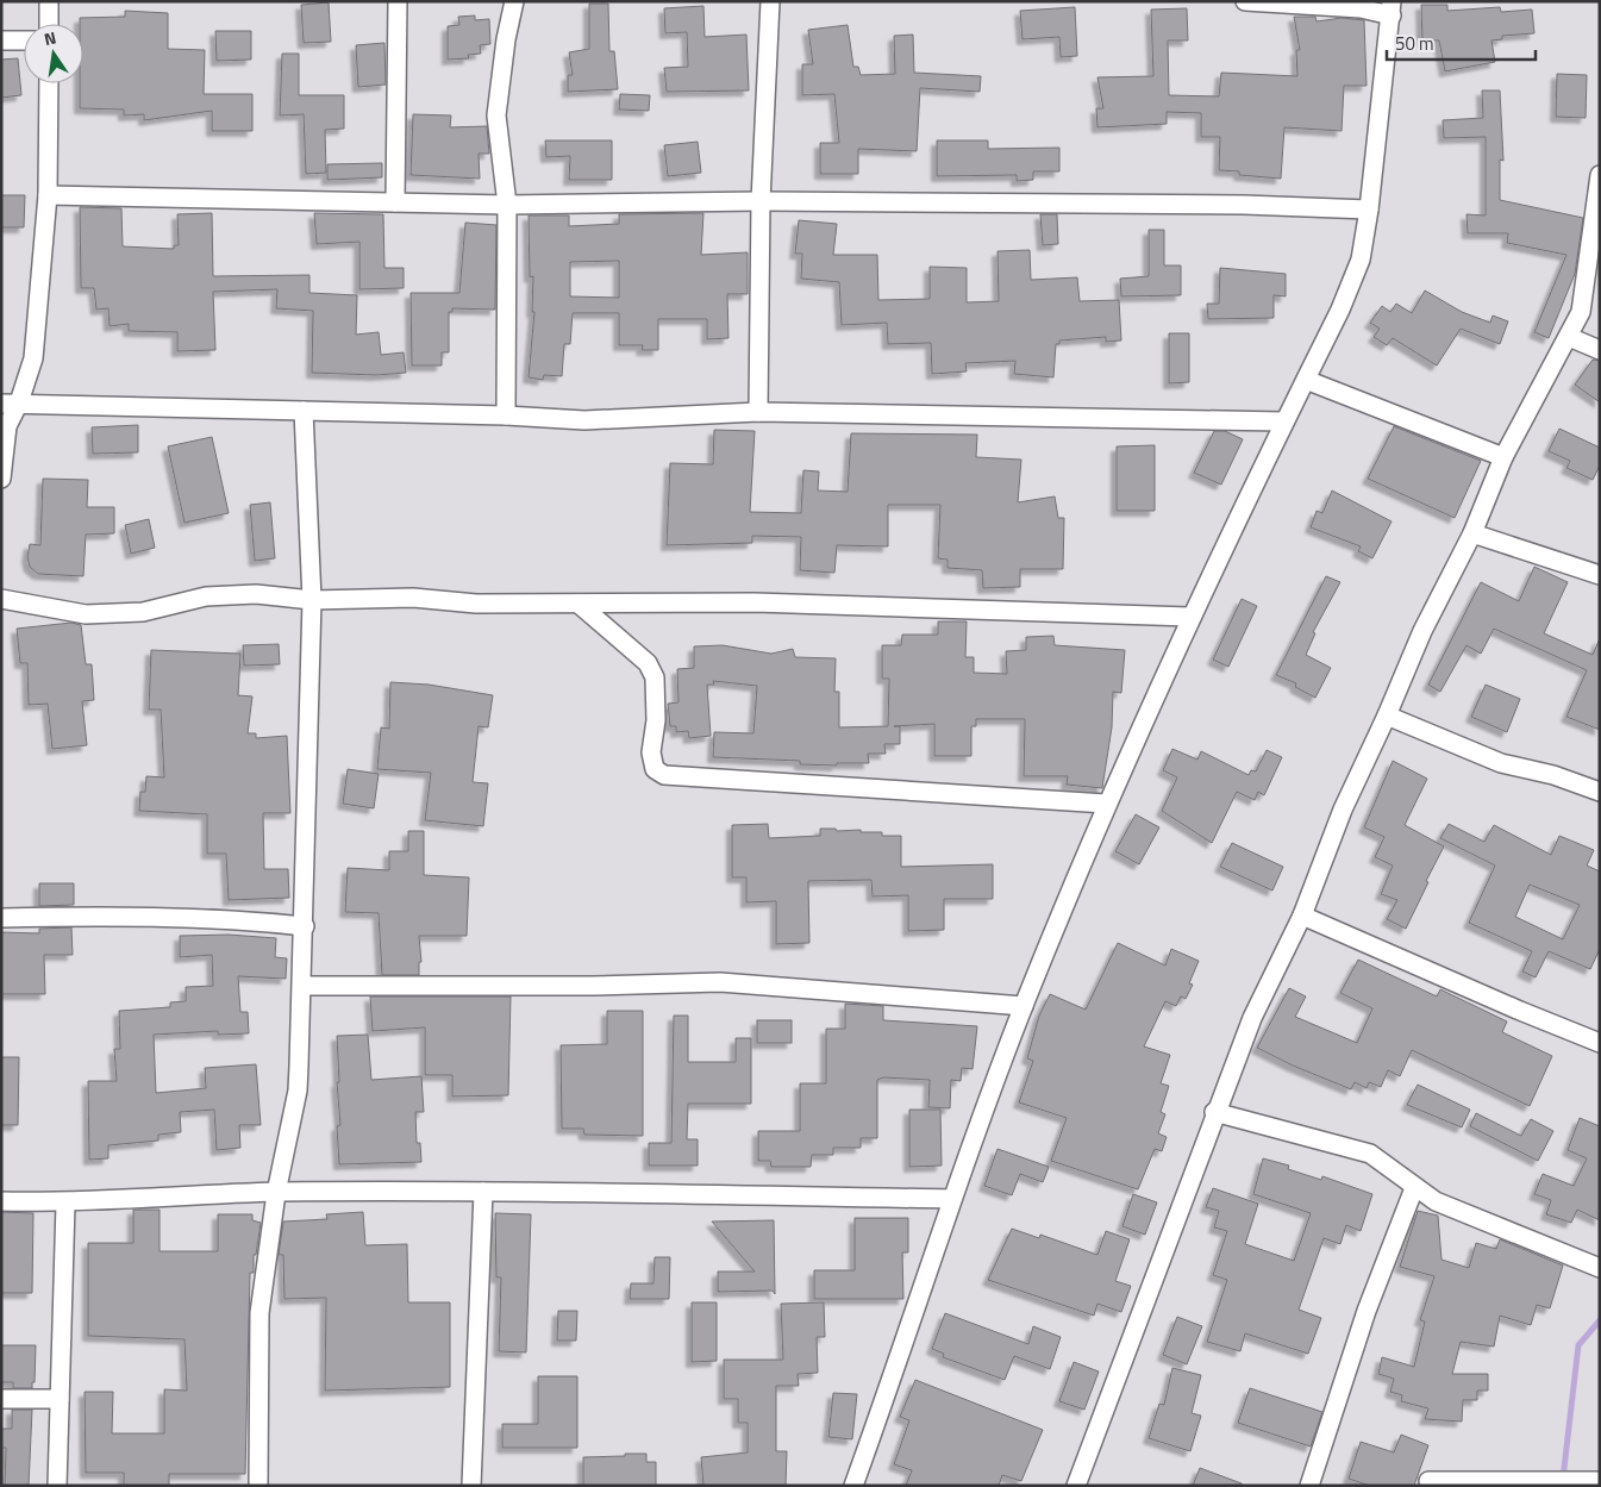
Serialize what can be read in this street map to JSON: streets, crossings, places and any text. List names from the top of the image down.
{
  "scale_bar": "50 m",
  "north": "top"
}
